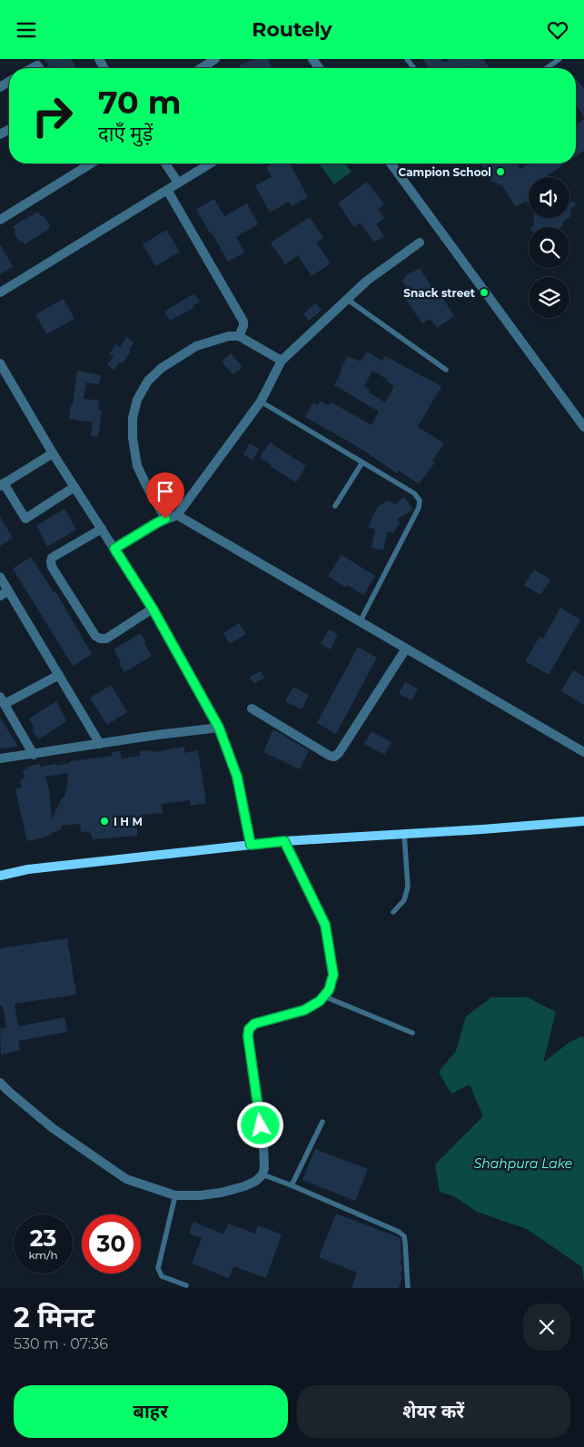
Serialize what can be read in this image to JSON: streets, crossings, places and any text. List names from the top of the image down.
{
  "water": ["Shahpura Lake"],
  "places": ["Campion School", "Snack street", "I H M"],
  "page": {
    "header": "Routely",
    "turn": ["70 m", "दाएँ मुड़ें"],
    "speed": "23 km/h",
    "limit": "30",
    "heading": ["2 मिनट", "530 m · 07:36"],
    "buttons": ["बाहर", "शेयर करें"]
  }
}
